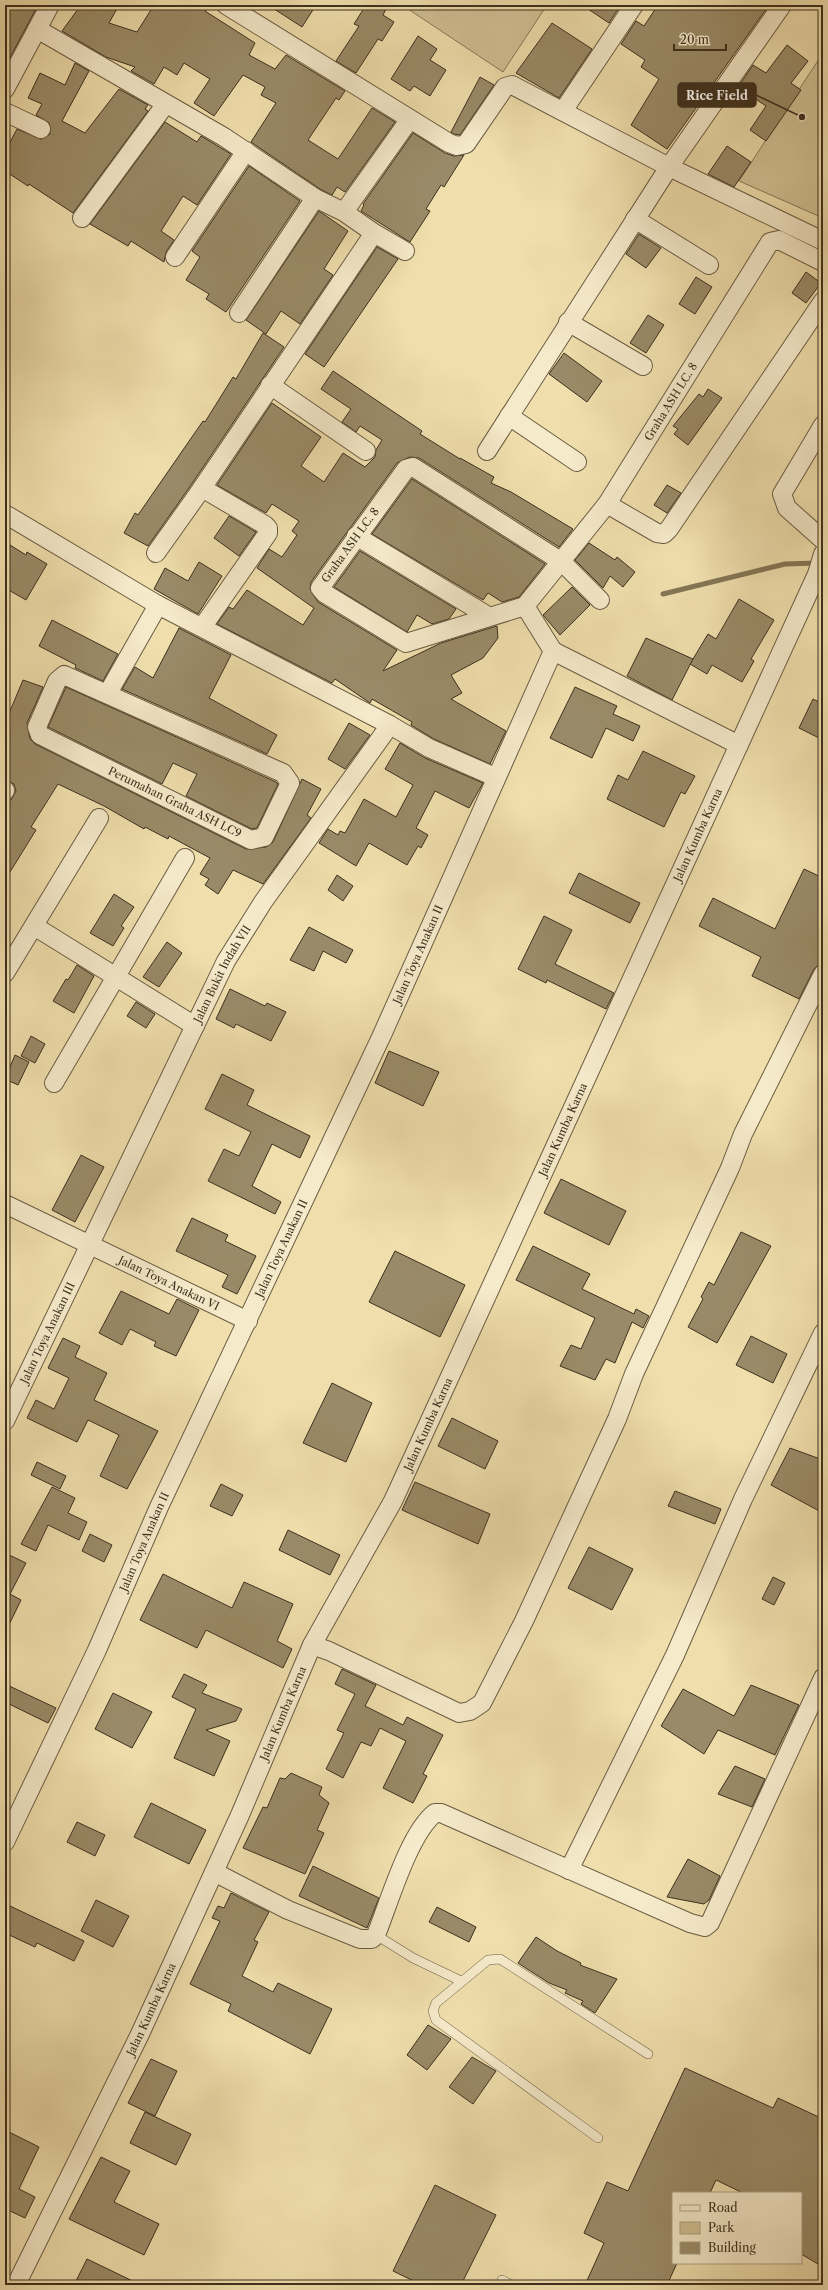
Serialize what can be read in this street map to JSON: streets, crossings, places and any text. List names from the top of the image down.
{
  "streets": {
    "street": [
      "Graha ASH LC. 8",
      "Perumahan Graha ASH LC9",
      "Jalan Kumba Karna",
      "Jalan Toya Anakan II",
      "Jalan Bukit Indah VII",
      "Jalan Toya Anakan VI",
      "Jalan Toya Anakan III"
    ]
  },
  "crossings": [
    ["Jalan Toya Anakan II", "Jalan Toya Anakan VI"],
    ["Jalan Bukit Indah VII", "Jalan Toya Anakan VI"],
    ["Jalan Bukit Indah VII", "Jalan Toya Anakan III"],
    ["Jalan Toya Anakan VI", "Jalan Toya Anakan III"]
  ],
  "places": ["Rice Field"],
  "legend": ["Road", "Park", "Building"],
  "scale_bar": "20 m"
}
